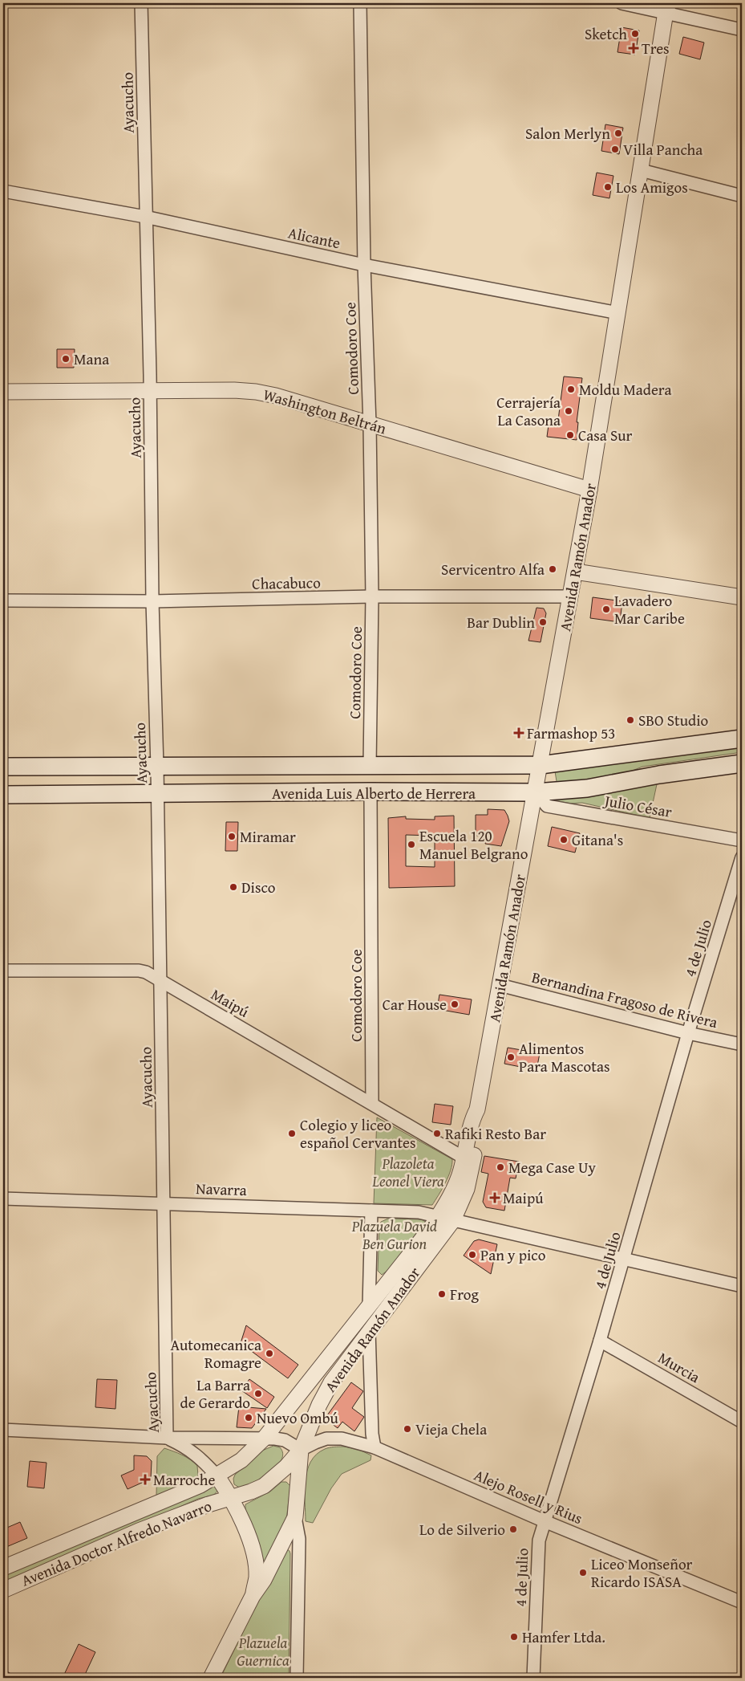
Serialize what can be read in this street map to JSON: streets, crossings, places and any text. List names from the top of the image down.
{
  "streets": {
    "main road": ["Avenida Luis Alberto de Herrera"],
    "street": [
      "Ayacucho",
      "Alicante",
      "Comodoro Coe",
      "Washington Beltrán",
      "Avenida Ramón Anador",
      "Chacabuco",
      "Julio César",
      "4 de Julio",
      "Bernandina Fragoso de Rivera",
      "Maipú",
      "Navarra",
      "Murcia",
      "Alejo Rosell y Rius",
      "Avenida Doctor Alfredo Navarro"
    ]
  },
  "crossings": [
    ["Ayacucho", "Alicante"],
    ["Ayacucho", "Washington Beltrán"],
    ["Ayacucho", "Avenida Ramón Anador"],
    ["Ayacucho", "Chacabuco"],
    ["Ayacucho", "Avenida Luis Alberto de Herrera"],
    ["Ayacucho", "Maipú"],
    ["Ayacucho", "Navarra"],
    ["Ayacucho", "Avenida Doctor Alfredo Navarro"],
    ["Alicante", "Comodoro Coe"],
    ["Alicante", "Avenida Ramón Anador"],
    ["Comodoro Coe", "Washington Beltrán"],
    ["Comodoro Coe", "Chacabuco"],
    ["Comodoro Coe", "Avenida Luis Alberto de Herrera"],
    ["Comodoro Coe", "Maipú"],
    ["Washington Beltrán", "Avenida Ramón Anador"],
    ["Avenida Ramón Anador", "Chacabuco"],
    ["Avenida Ramón Anador", "Avenida Luis Alberto de Herrera"],
    ["Avenida Ramón Anador", "Julio César"],
    ["Avenida Ramón Anador", "Bernandina Fragoso de Rivera"],
    ["Avenida Ramón Anador", "Maipú"],
    ["Avenida Ramón Anador", "Navarra"],
    ["Avenida Ramón Anador", "Alejo Rosell y Rius"],
    ["Avenida Ramón Anador", "Avenida Doctor Alfredo Navarro"],
    ["Avenida Luis Alberto de Herrera", "Julio César"],
    ["4 de Julio", "Bernandina Fragoso de Rivera"],
    ["4 de Julio", "Navarra"],
    ["4 de Julio", "Murcia"],
    ["4 de Julio", "Alejo Rosell y Rius"]
  ],
  "parks": ["Plazoleta Leonel Viera", "Plazuela David Ben Gurion", "Plazuela Guernica"],
  "places": {
    "other": [
      "Sketch",
      "Salon Merlyn",
      "Villa Pancha",
      "Los Amigos",
      "Mana",
      "Moldu Madera",
      "Cerrajería La Casona",
      "Casa Sur",
      "Servicentro Alfa",
      "Lavadero Mar Caribe",
      "Bar Dublin",
      "SBO Studio",
      "Miramar",
      "Gitana's",
      "Escuela 120 Manuel Belgrano",
      "Disco",
      "Car House",
      "Alimentos Para Mascotas",
      "Colegio y liceo español Cervantes",
      "Rafiki Resto Bar",
      "Mega Case Uy",
      "Pan y pico",
      "Frog",
      "Automecanica Romagre",
      "La Barra de Gerardo",
      "Nuevo Ombú",
      "Vieja Chela",
      "Lo de Silverio",
      "Liceo Monseñor Ricardo ISASA",
      "Hamfer Ltda."
    ],
    "health": [
      "Tres",
      "Farmashop 53",
      "Maipú",
      "Marroche"
    ]
  }
}
